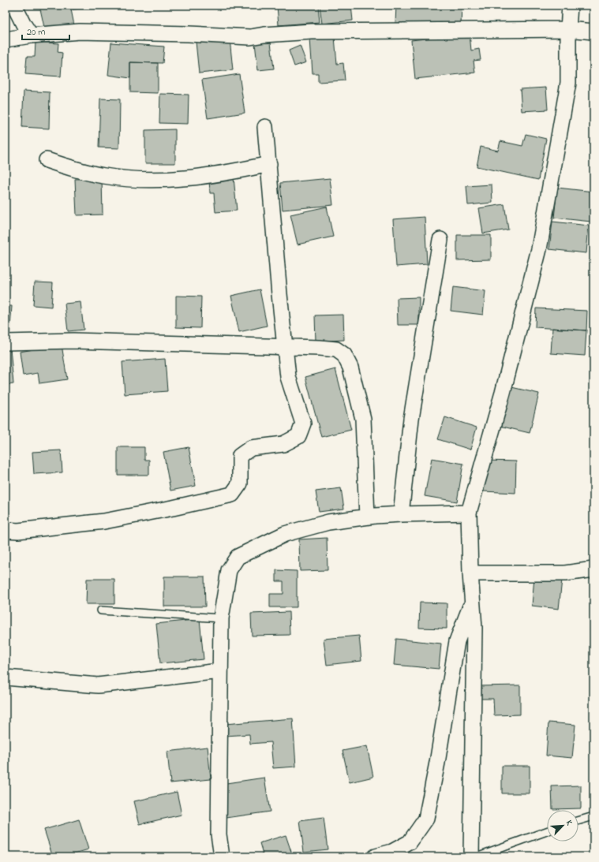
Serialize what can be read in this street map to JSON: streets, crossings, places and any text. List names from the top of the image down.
{
  "scale_bar": "20 m",
  "north": "top right"
}
